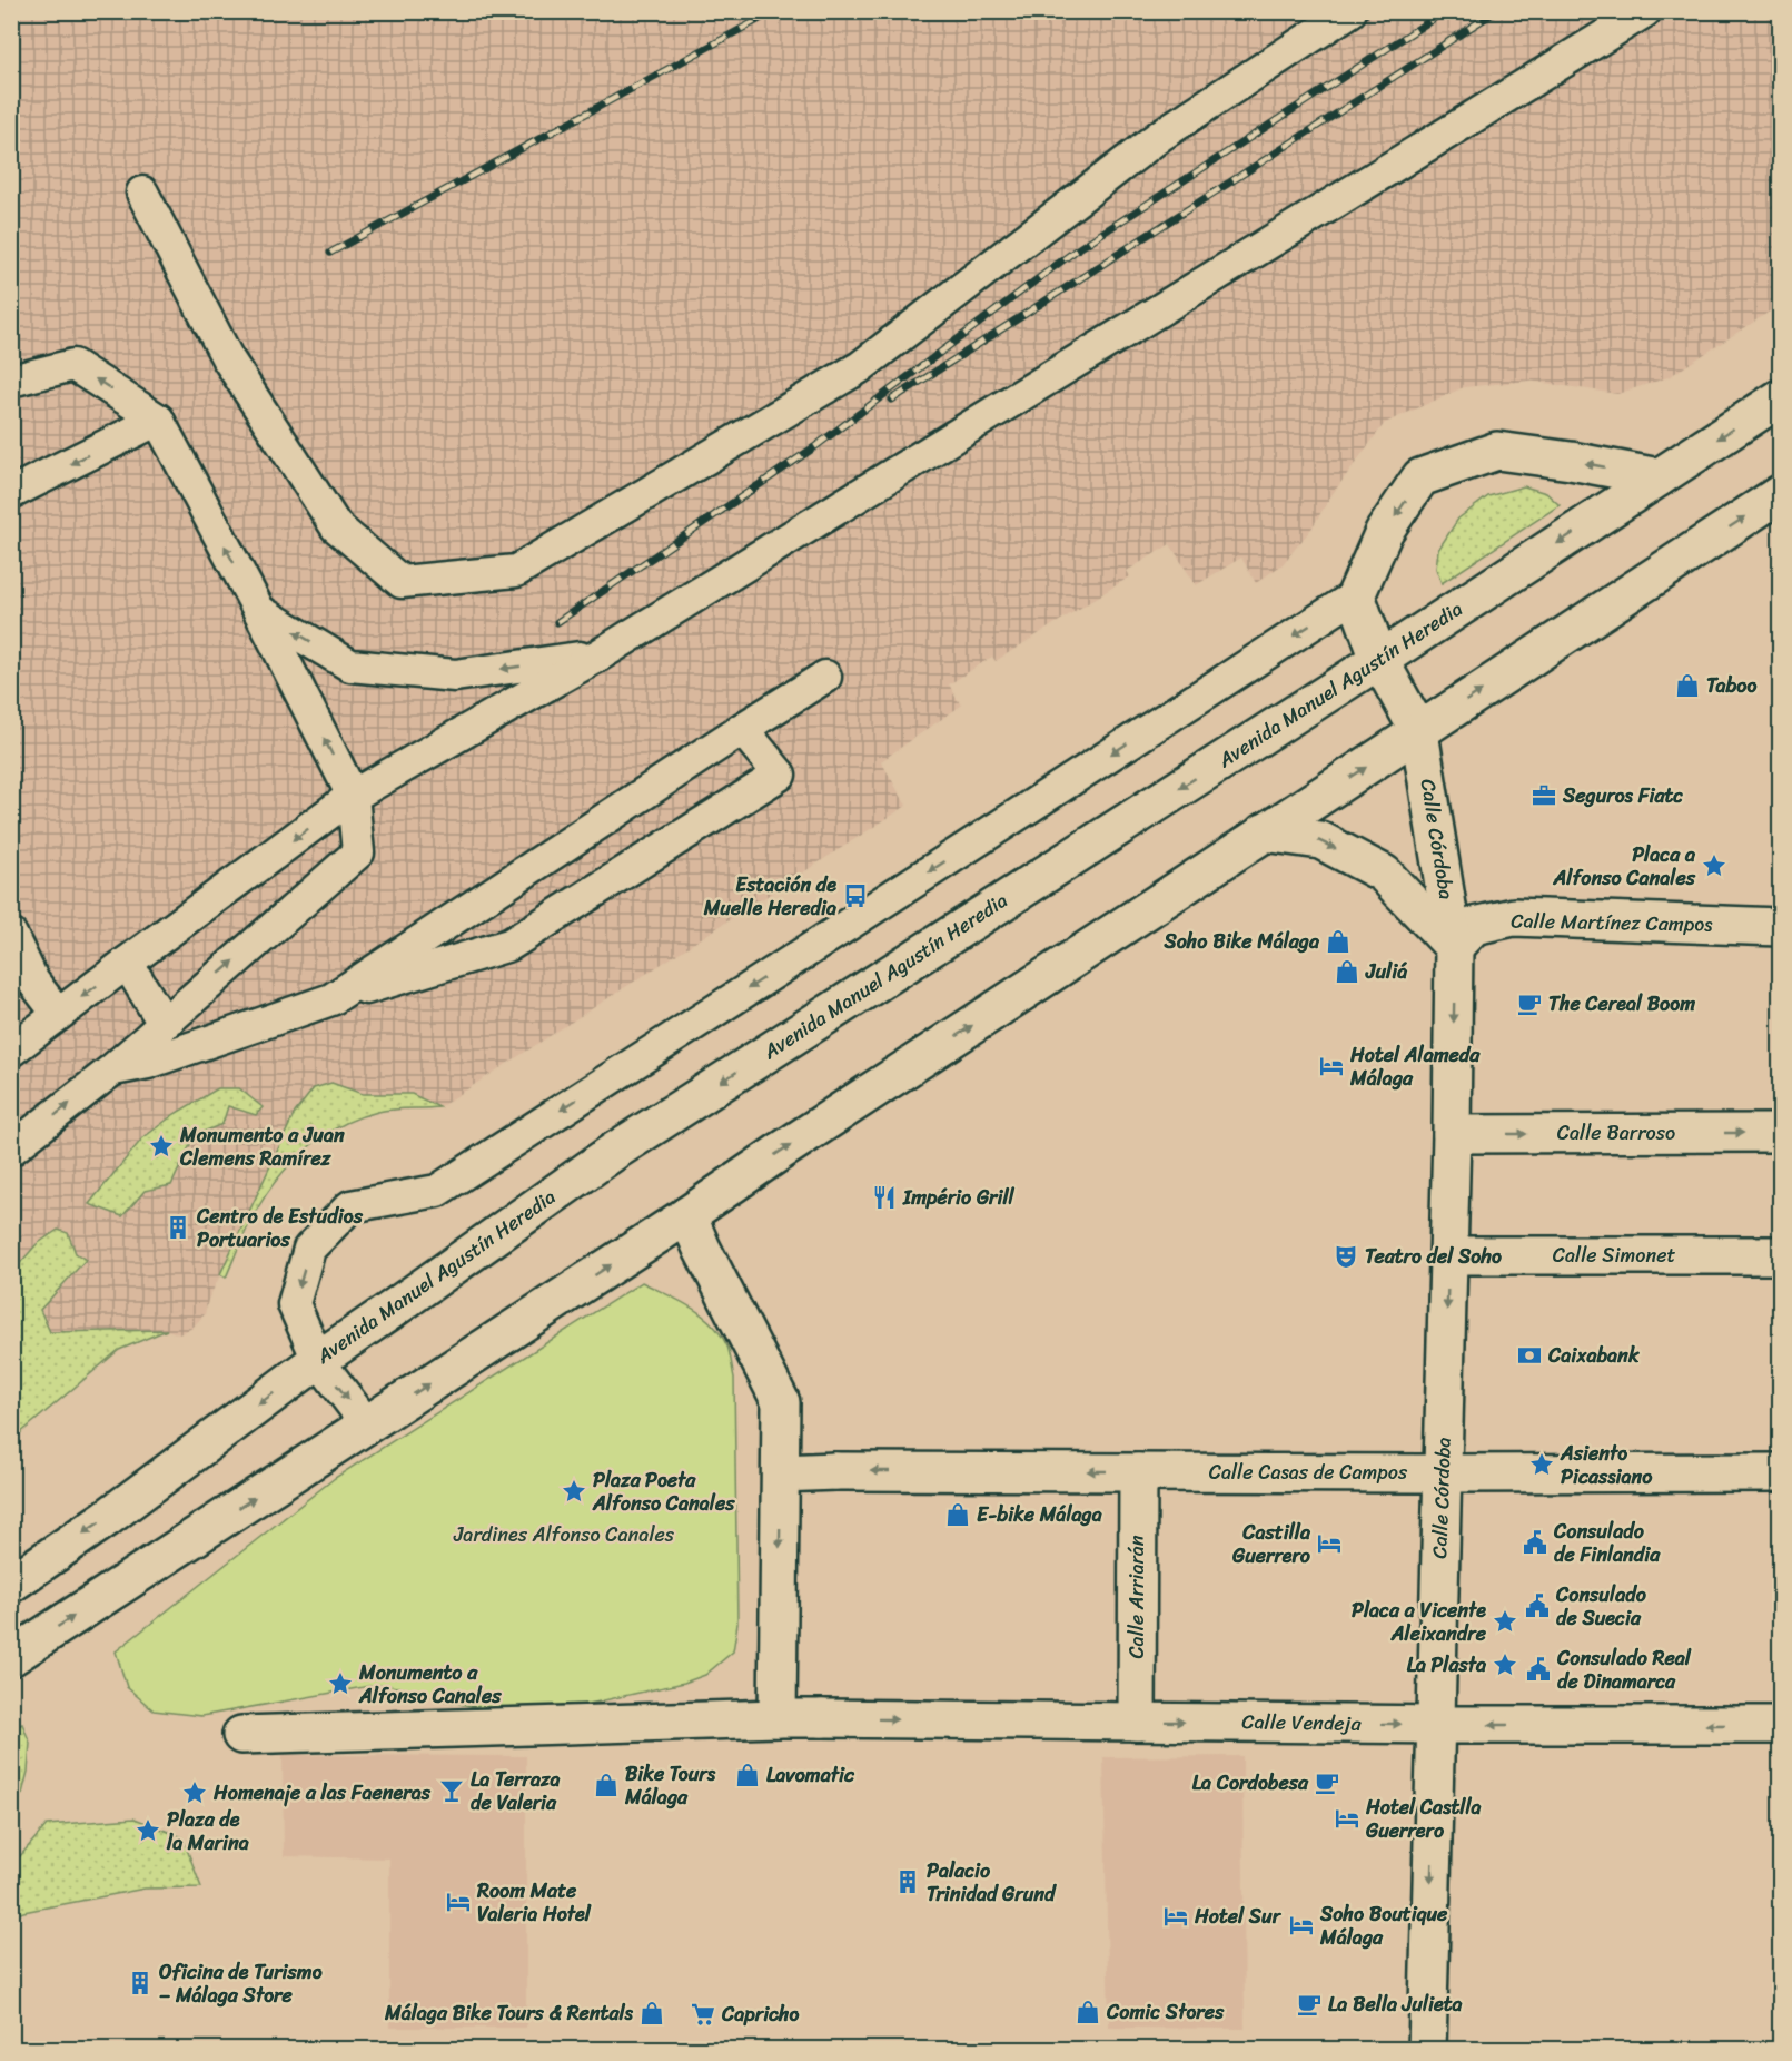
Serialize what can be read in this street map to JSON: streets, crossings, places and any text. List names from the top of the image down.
{
  "streets": {
    "street": [
      "Avenida Manuel Agustín Heredia",
      "Calle Córdoba",
      "Calle Martínez Campos",
      "Calle Barroso",
      "Calle Simonet",
      "Calle Casas de Campos",
      "Calle Arriarán",
      "Calle Vendeja"
    ]
  },
  "crossings": [
    ["Calle Córdoba", "Calle Martínez Campos"],
    ["Calle Córdoba", "Calle Barroso"],
    ["Calle Córdoba", "Calle Simonet"],
    ["Calle Córdoba", "Calle Casas de Campos"],
    ["Calle Córdoba", "Calle Vendeja"],
    ["Calle Casas de Campos", "Calle Arriarán"],
    ["Calle Arriarán", "Calle Vendeja"]
  ],
  "one_way": ["Calle Barroso", "Calle Casas de Campos"],
  "parks": ["Jardines Alfonso Canales"],
  "places": {
    "shop": [
      "Taboo",
      "Soho Bike Málaga",
      "Juliá",
      "E-bike Málaga",
      "Lavomatic",
      "Bike Tours Málaga",
      "Comic Stores",
      "Málaga Bike Tours & Rentals"
    ],
    "office": ["Seguros Fiatc"],
    "place": [
      "Placa a Alfonso Canales",
      "Monumento a Juan Clemens Ramírez",
      "Asiento Picassiano",
      "Plaza Poeta Alfonso Canales",
      "Placa a Vicente Aleixandre",
      "La Plasta",
      "Monumento a Alfonso Canales",
      "Homenaje a las Faeneras",
      "Plaza de la Marina"
    ],
    "bus stop": ["Estación de Muelle Heredia"],
    "cafe": ["The Cereal Boom", "La Cordobesa", "La Bella Julieta"],
    "hotel": [
      "Hotel Alameda Málaga",
      "Castilla Guerrero",
      "Hotel Castlla Guerrero",
      "Room Mate Valeria Hotel",
      "Hotel Sur",
      "Soho Boutique Málaga"
    ],
    "restaurant": ["Império Grill"],
    "building": ["Centro de Estudios Portuarios", "Palacio Trinidad Grund", "Oficina de Turismo – Málaga Store"],
    "theatre": ["Teatro del Soho"],
    "bank": ["Caixabank"],
    "public building": ["Consulado de Finlandia", "Consulado de Suecia", "Consulado Real de Dinamarca"],
    "bar": ["La Terraza de Valeria"],
    "supermarket": ["Capricho"]
  }
}
